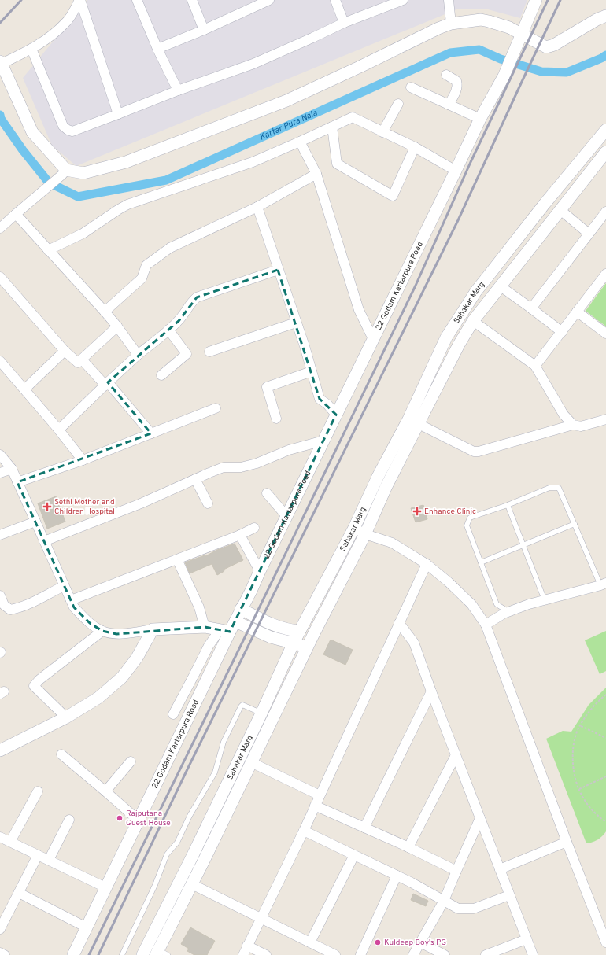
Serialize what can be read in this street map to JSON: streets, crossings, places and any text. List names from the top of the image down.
{
  "streets": {
    "street": ["22 Godam Kartarpura Road", "Sahakar Marg"]
  },
  "water": ["Kartar Pura Nala"],
  "places": {
    "health": ["Sethi Mother and Children Hospital", "Enhance Clinic"],
    "other": ["Rajputana Guest House", "Kuldeep Boy's PG"]
  }
}
